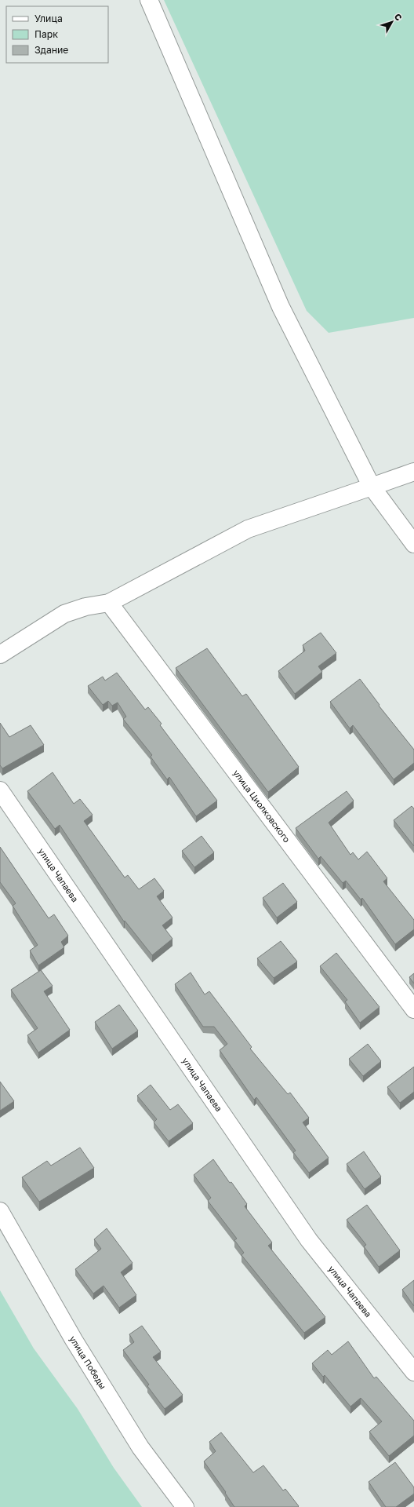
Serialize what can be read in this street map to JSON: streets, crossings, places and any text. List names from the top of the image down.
{
  "streets": {
    "street": ["улица Циолковского", "улица Чапаева", "улица Победы"]
  },
  "legend": ["Улица", "Парк", "Здание"],
  "north": "top right"
}
